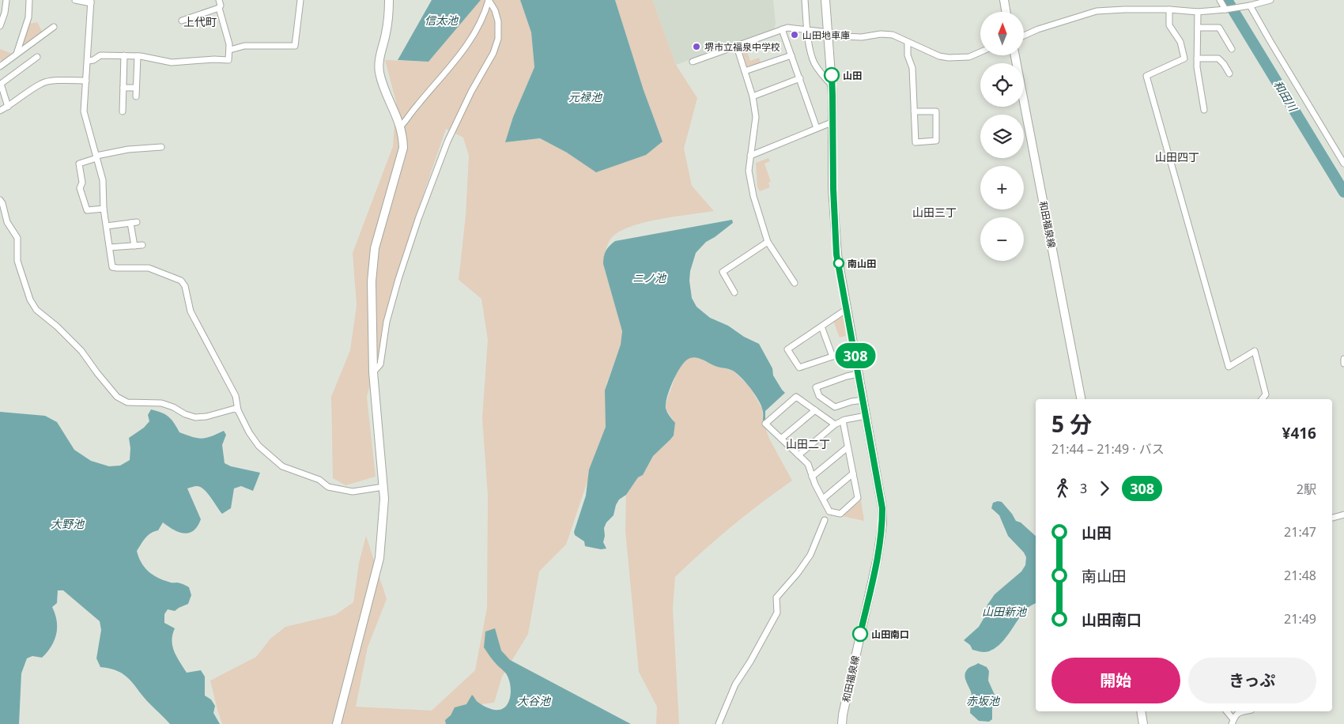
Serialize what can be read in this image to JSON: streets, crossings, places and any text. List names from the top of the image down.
{
  "streets": {
    "main road": ["和田福泉線"]
  },
  "districts": [
    "上代町",
    "山田四丁",
    "山田三丁",
    "山田二丁"
  ],
  "water": [
    "信太池",
    "和田川",
    "元禄池",
    "ニノ池",
    "大野池",
    "山田新池",
    "大谷池",
    "赤坂池"
  ],
  "places": [
    "山田地車庫",
    "堺市立福泉中学校",
    "山田",
    "南山田",
    "山田南口"
  ],
  "lines": ["bus line 308"],
  "north": "top",
  "page": {
    "on_map": "308",
    "map_buttons": ["+", "−"],
    "heading": ["5 分", "21:44 – 21:49 · バス", "¥416"],
    "legs": ["3", "308", "2駅"],
    "list": [
      {
        "name": "山田",
        "value": "21:47"
      },
      {
        "name": "南山田",
        "value": "21:48"
      },
      {
        "name": "山田南口",
        "value": "21:49"
      }
    ],
    "buttons": ["開始", "きっぷ"]
  }
}
